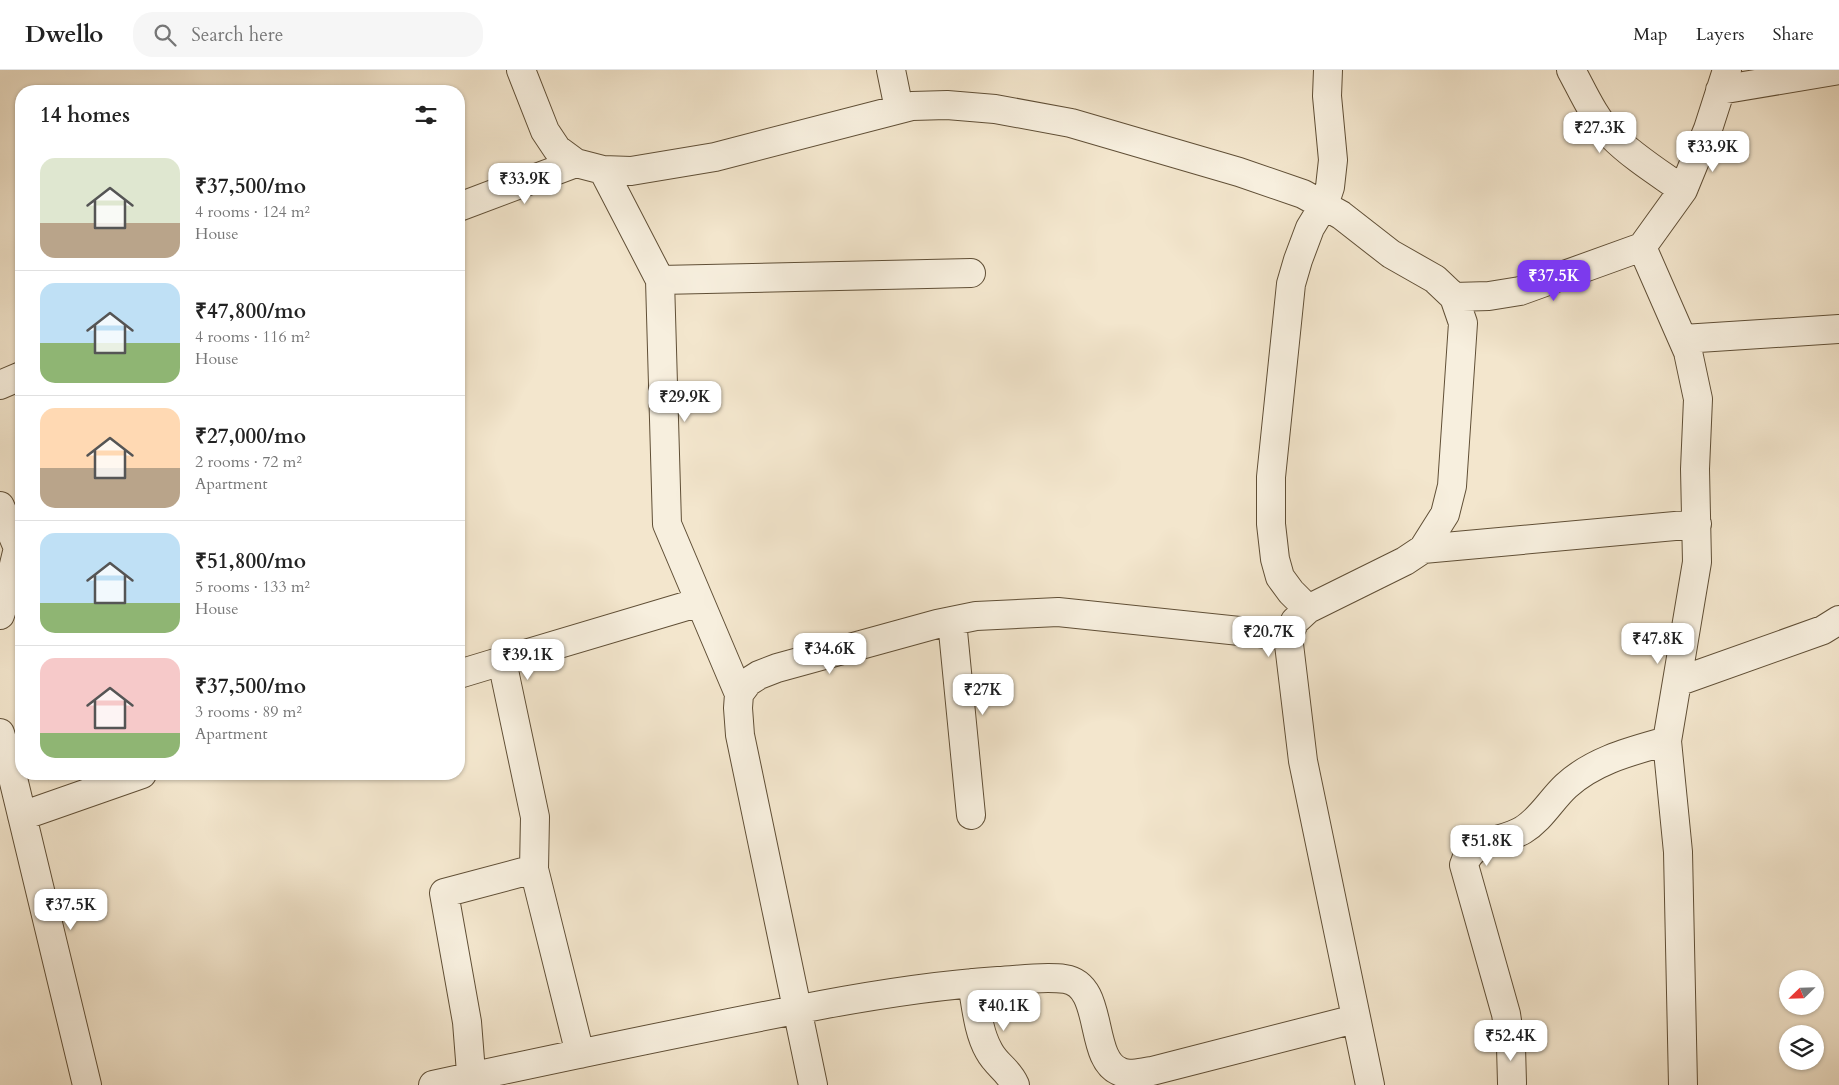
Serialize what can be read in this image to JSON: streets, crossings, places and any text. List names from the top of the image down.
{
  "north": "bottom left",
  "page": {
    "header": "Dwello",
    "search": "Search here",
    "nav": ["Map", "Layers", "Share"],
    "heading": "14 homes",
    "price": [
      "₹27.3K",
      "₹33.9K",
      "₹33.9K",
      "₹37.5K",
      "₹29.9K",
      "₹20.7K",
      "₹47.8K",
      "₹34.6K",
      "₹39.1K",
      "₹27K",
      "₹51.8K",
      "₹37.5K",
      "₹40.1K",
      "₹52.4K"
    ],
    "list": [
      {
        "name": "₹37,500/mo",
        "note": "4 rooms · 124 m² · House"
      },
      {
        "name": "₹47,800/mo",
        "note": "4 rooms · 116 m² · House"
      },
      {
        "name": "₹27,000/mo",
        "note": "2 rooms · 72 m² · Apartment"
      },
      {
        "name": "₹51,800/mo",
        "note": "5 rooms · 133 m² · House"
      },
      {
        "name": "₹37,500/mo",
        "note": "3 rooms · 89 m² · Apartment"
      }
    ]
  }
}
